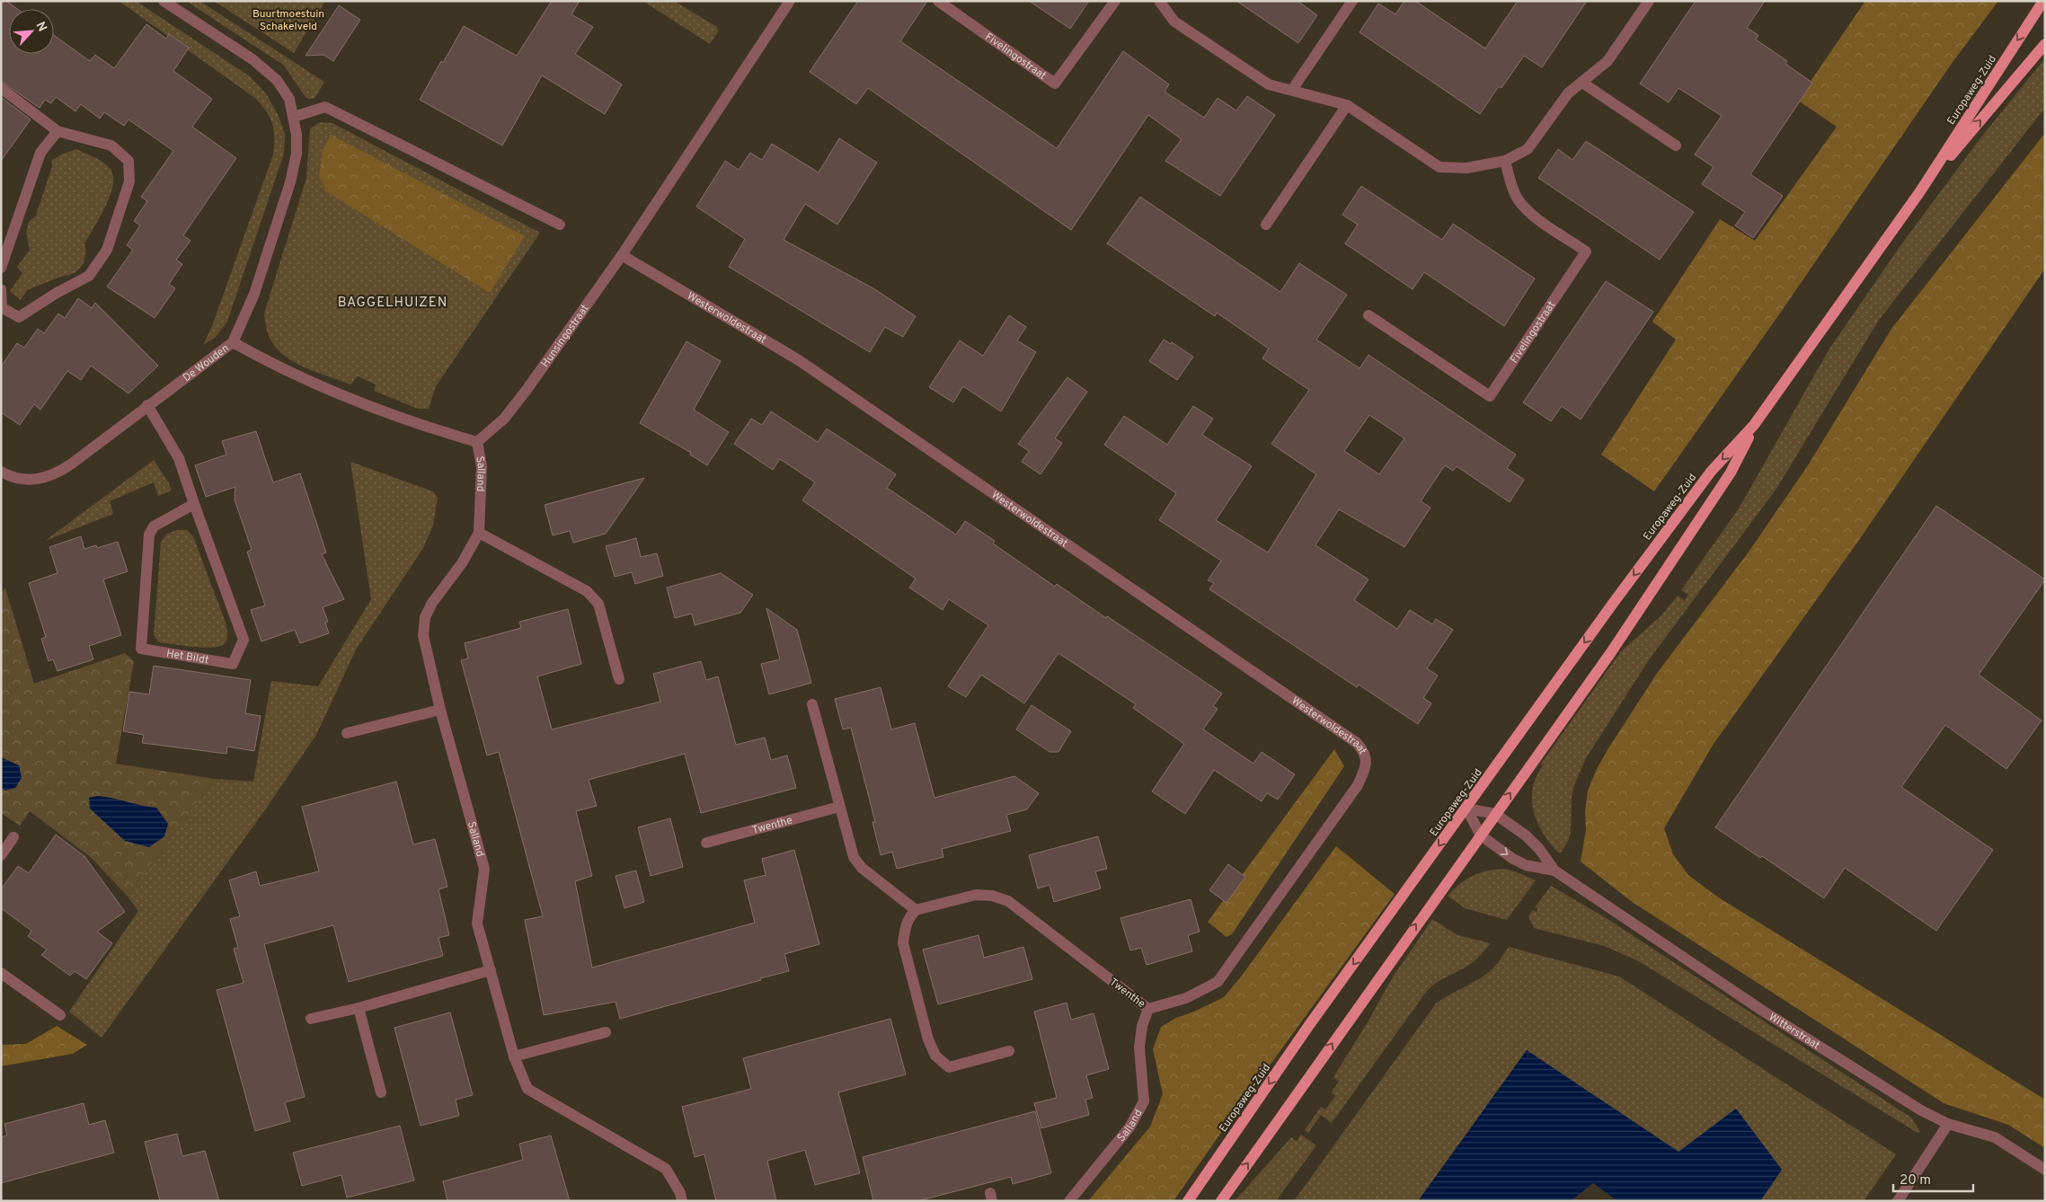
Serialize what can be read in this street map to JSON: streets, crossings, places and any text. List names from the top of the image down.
{
  "streets": {
    "main road": ["Europaweg-Zuid"],
    "street": [
      "Fivelingostraat",
      "Westerwoldestraat",
      "Hunsingostraat",
      "De Wouden",
      "Salland",
      "Het Bildt",
      "Twenthe",
      "Witterstraat"
    ]
  },
  "crossings": [
    ["Europaweg-Zuid", "Witterstraat"],
    ["Westerwoldestraat", "Hunsingostraat"],
    ["Westerwoldestraat", "Twenthe"],
    ["Hunsingostraat", "Salland"],
    ["De Wouden", "Het Bildt"],
    ["Salland", "Twenthe"]
  ],
  "districts": ["BAGGELHUIZEN"],
  "parks": ["Buurtmoestuin Schakelveld"],
  "scale_bar": "20 m",
  "north": "top right"
}
